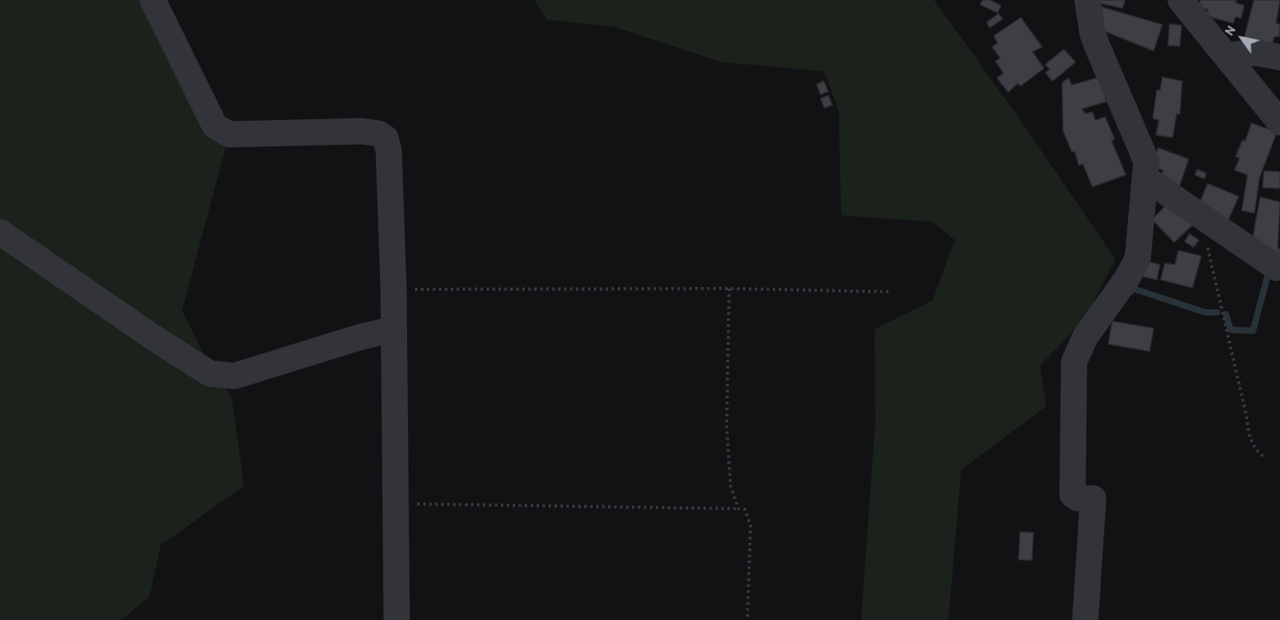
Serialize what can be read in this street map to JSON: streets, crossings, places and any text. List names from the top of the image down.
{
  "north": "top left"
}
